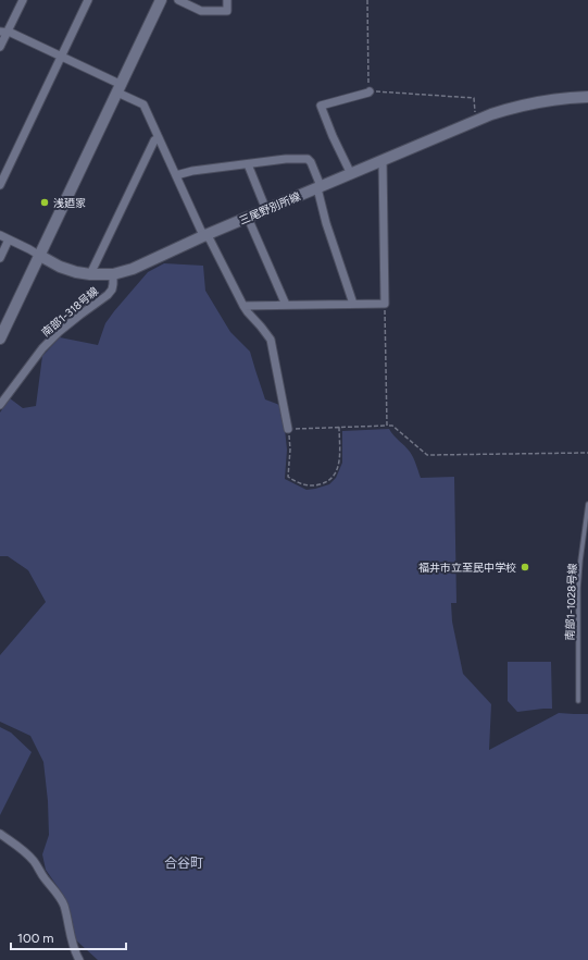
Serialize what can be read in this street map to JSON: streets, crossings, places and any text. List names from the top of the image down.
{
  "streets": {
    "main road": ["三尾野別所線"],
    "street": ["南部1-318号線"],
    "lane": ["南部1-1028号線"]
  },
  "crossings": [
    ["三尾野別所線", "南部1-318号線"]
  ],
  "districts": ["合谷町"],
  "places": ["浅廼家", "福井市立至民中学校"],
  "scale_bar": "100 m"
}
